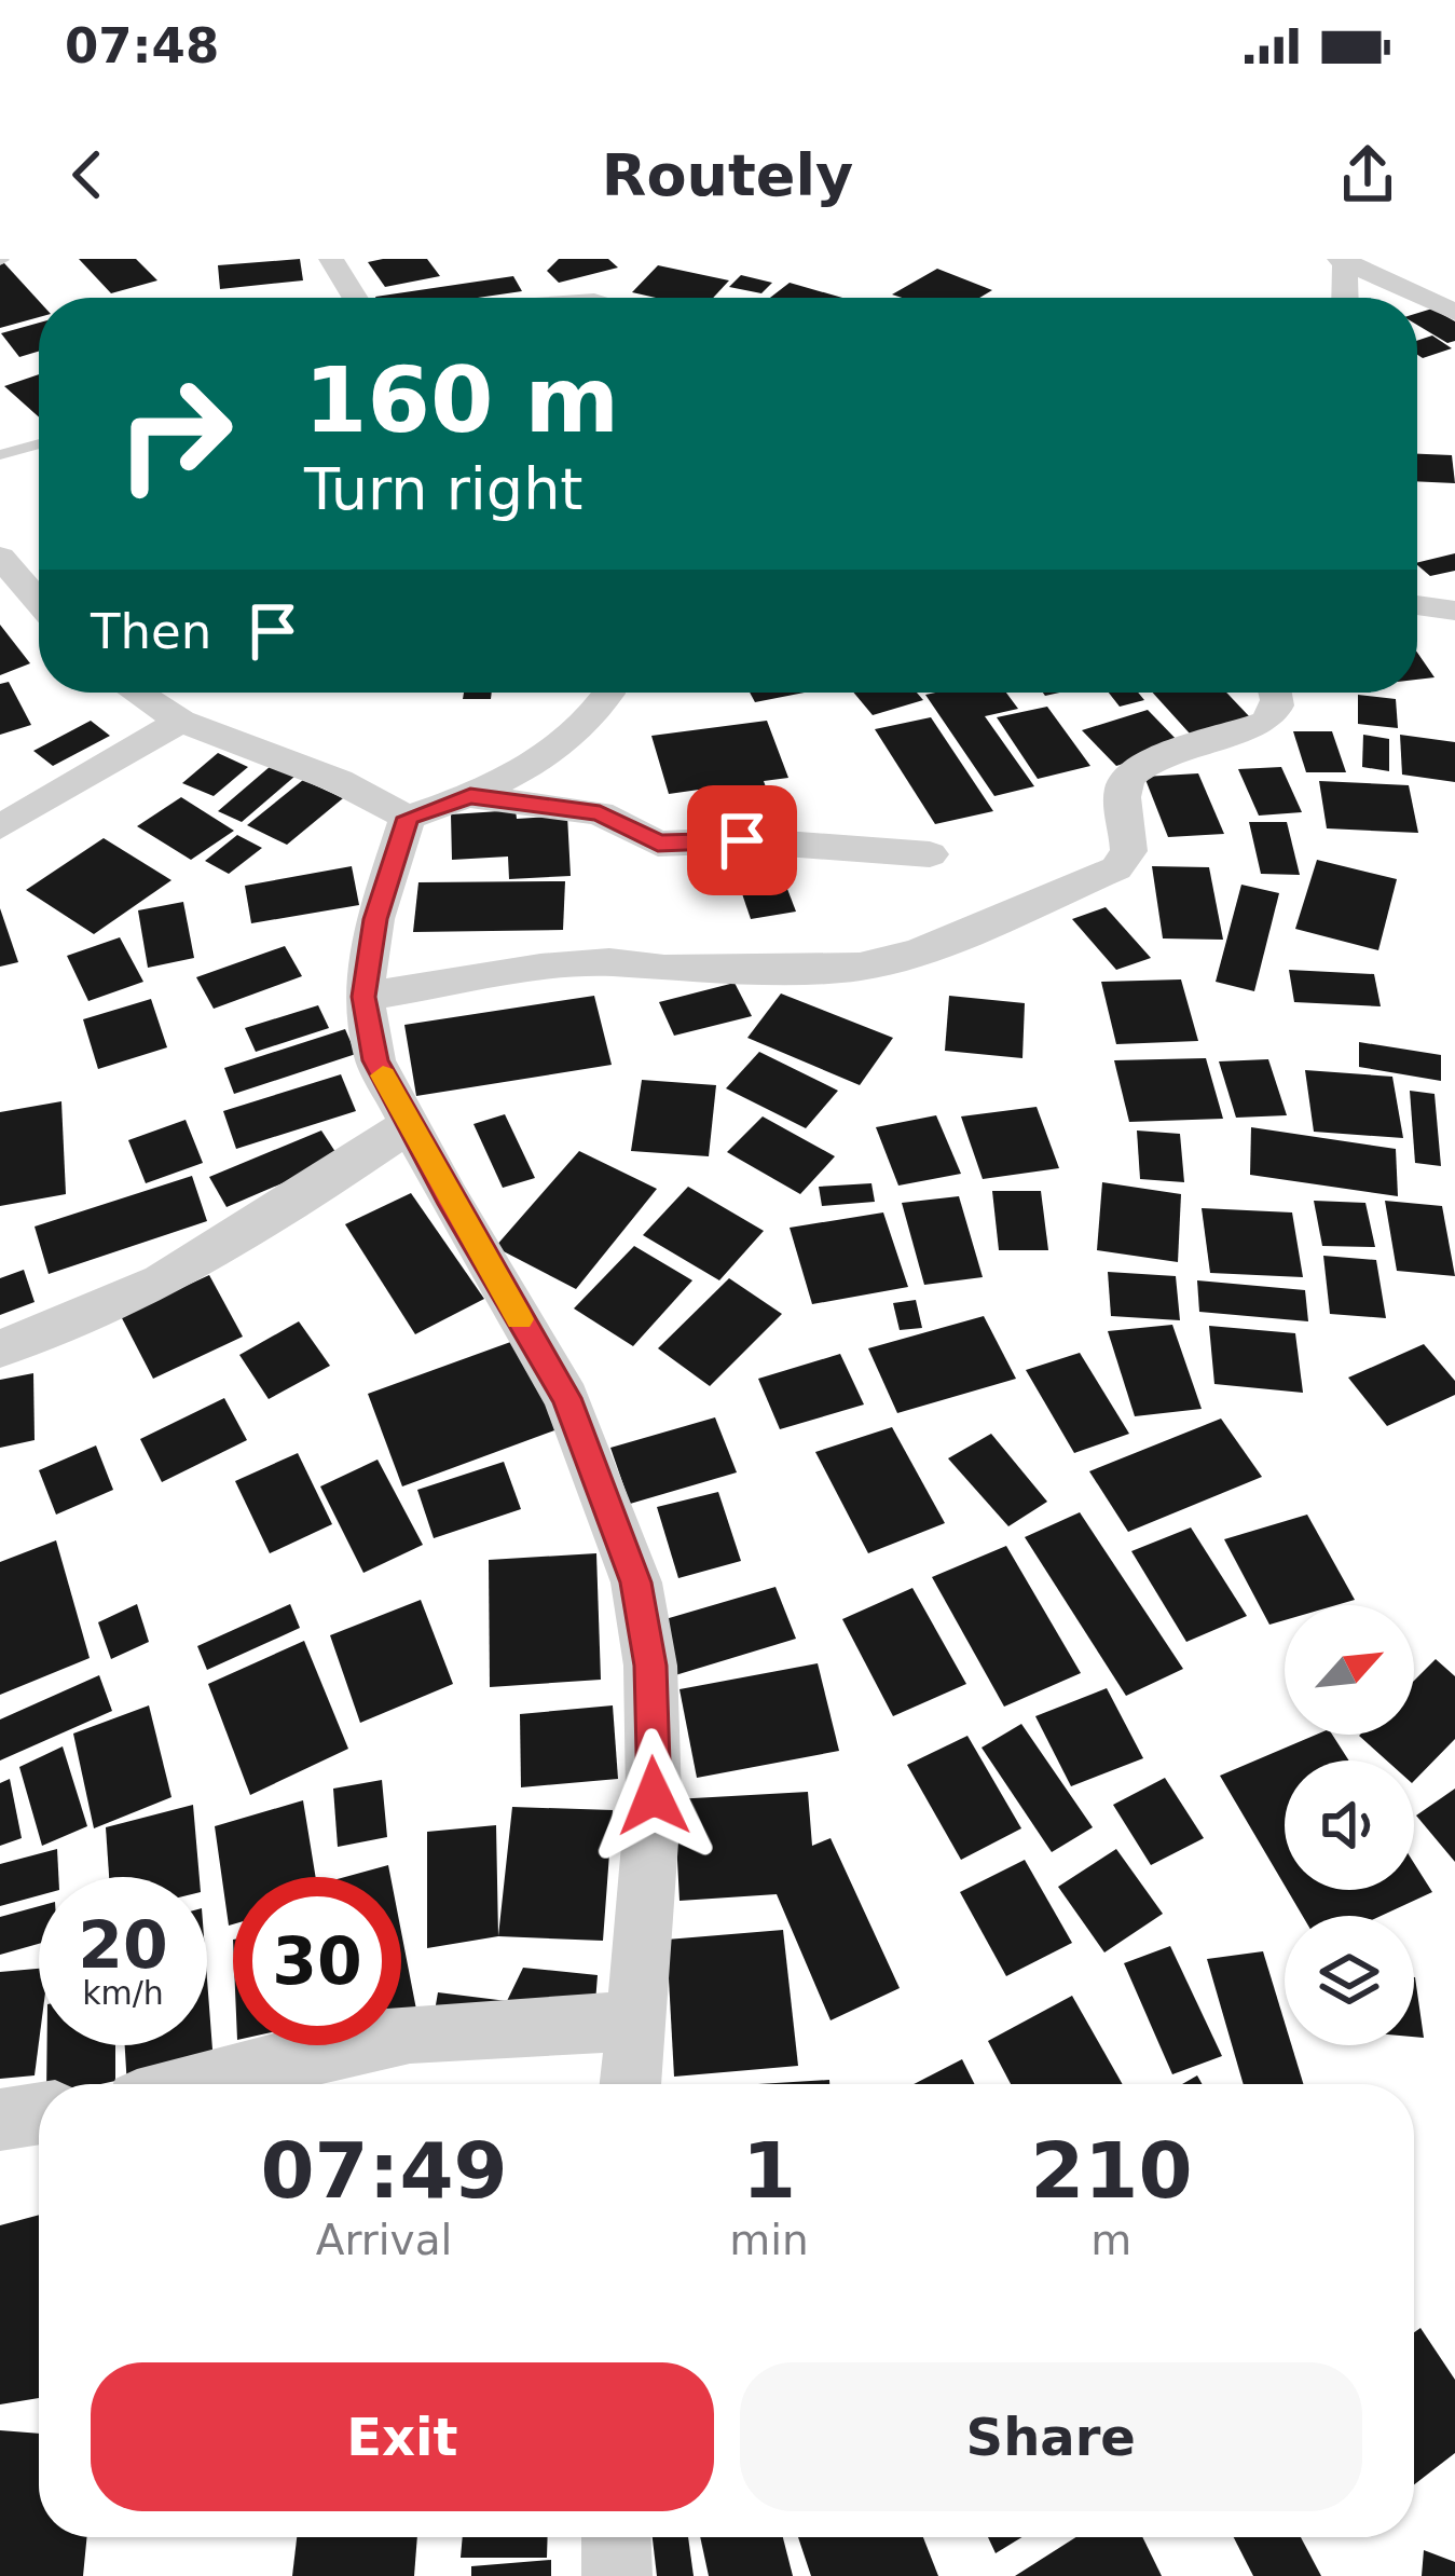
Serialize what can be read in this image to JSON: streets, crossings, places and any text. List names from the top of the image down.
{
  "north": "top right",
  "page": {
    "status": "07:48",
    "header": "Routely",
    "turn": ["160 m", "Turn right"],
    "then": "Then",
    "speed": "20 km/h",
    "limit": "30",
    "eta": [
      "07:49",
      "Arrival",
      "1",
      "min",
      "210",
      "m"
    ],
    "buttons": ["Exit", "Share"]
  }
}
